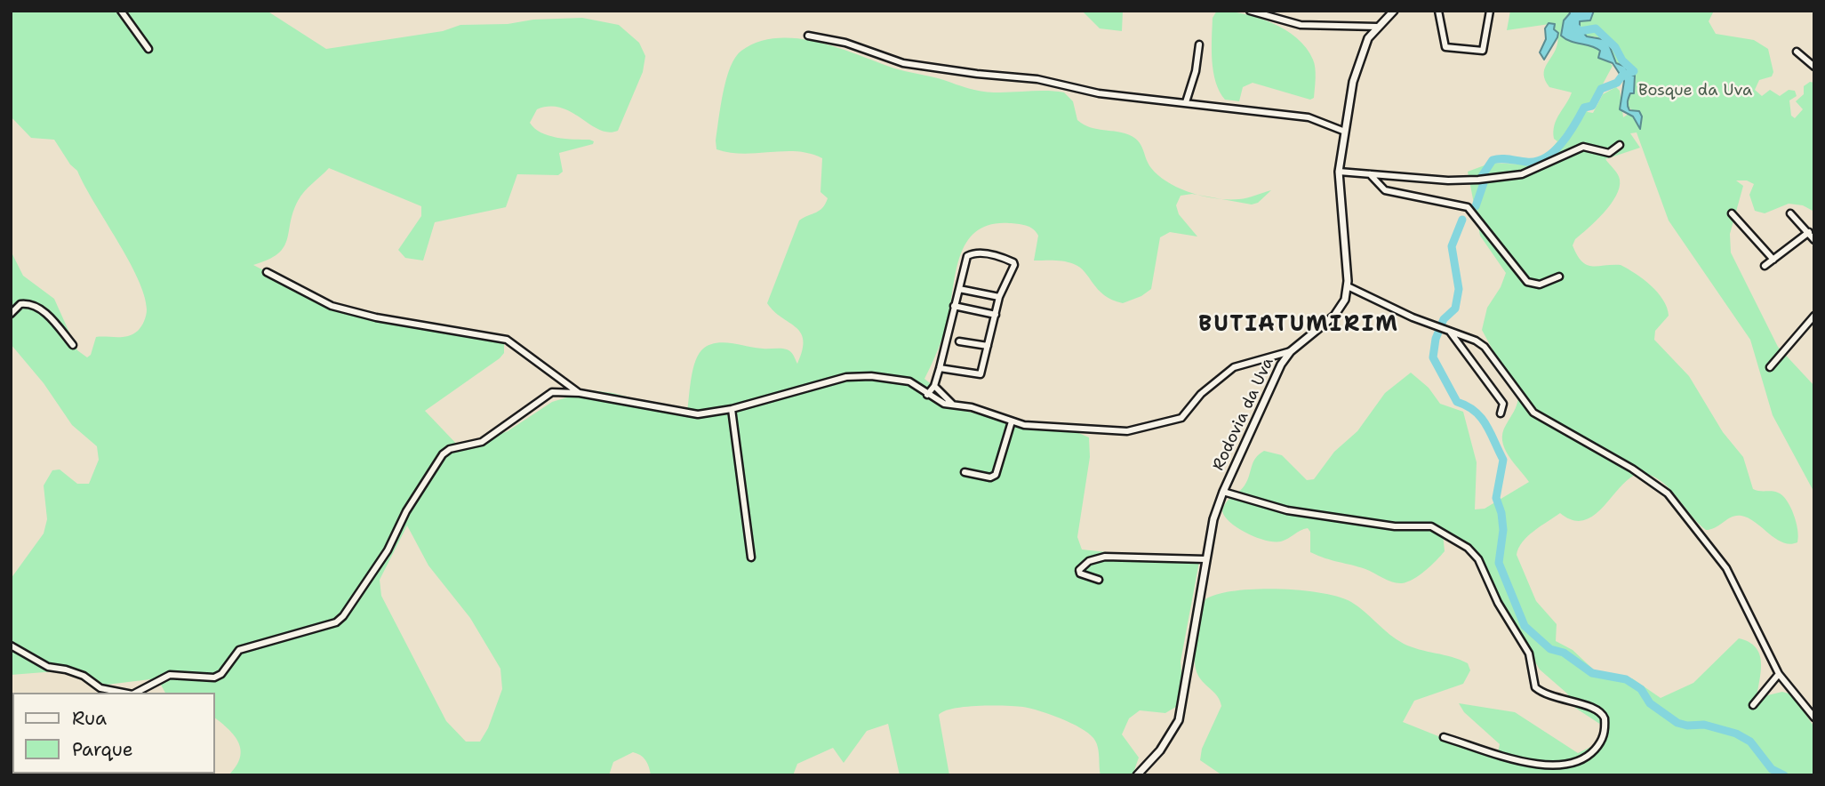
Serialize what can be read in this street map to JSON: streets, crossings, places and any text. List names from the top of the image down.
{
  "streets": {
    "street": ["Rodovia da Uva"]
  },
  "districts": ["BUTIATUMIRIM"],
  "parks": ["Bosque da Uva"],
  "legend": ["Rua", "Parque"]
}
